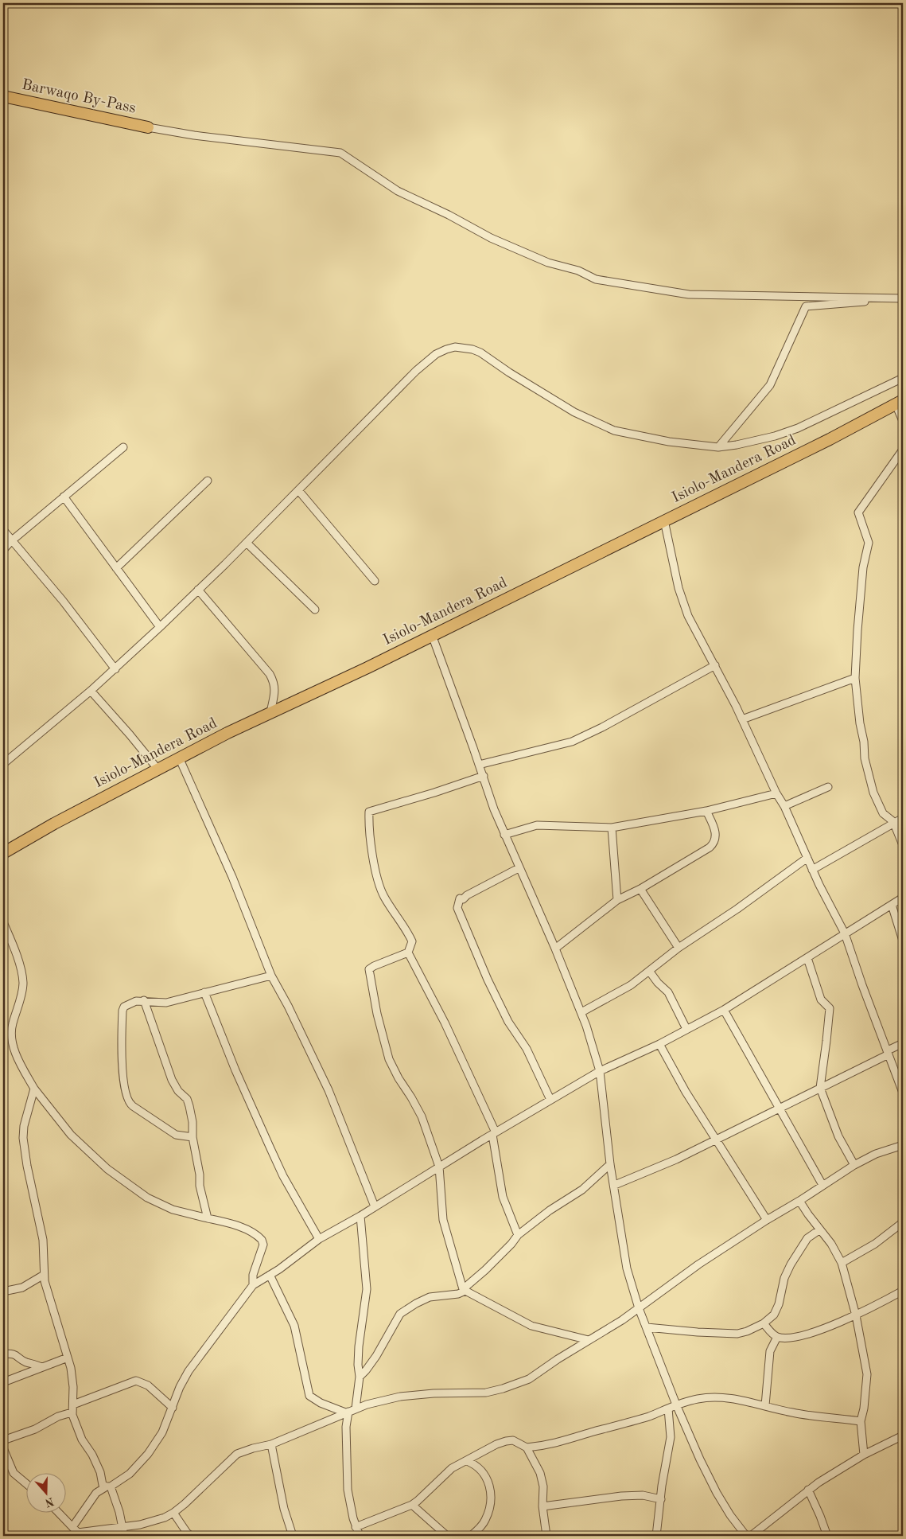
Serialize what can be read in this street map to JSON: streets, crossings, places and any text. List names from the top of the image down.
{
  "streets": {
    "highway": ["Barwaqo By-Pass", "Isiolo-Mandera Road"]
  },
  "north": "bottom"
}
